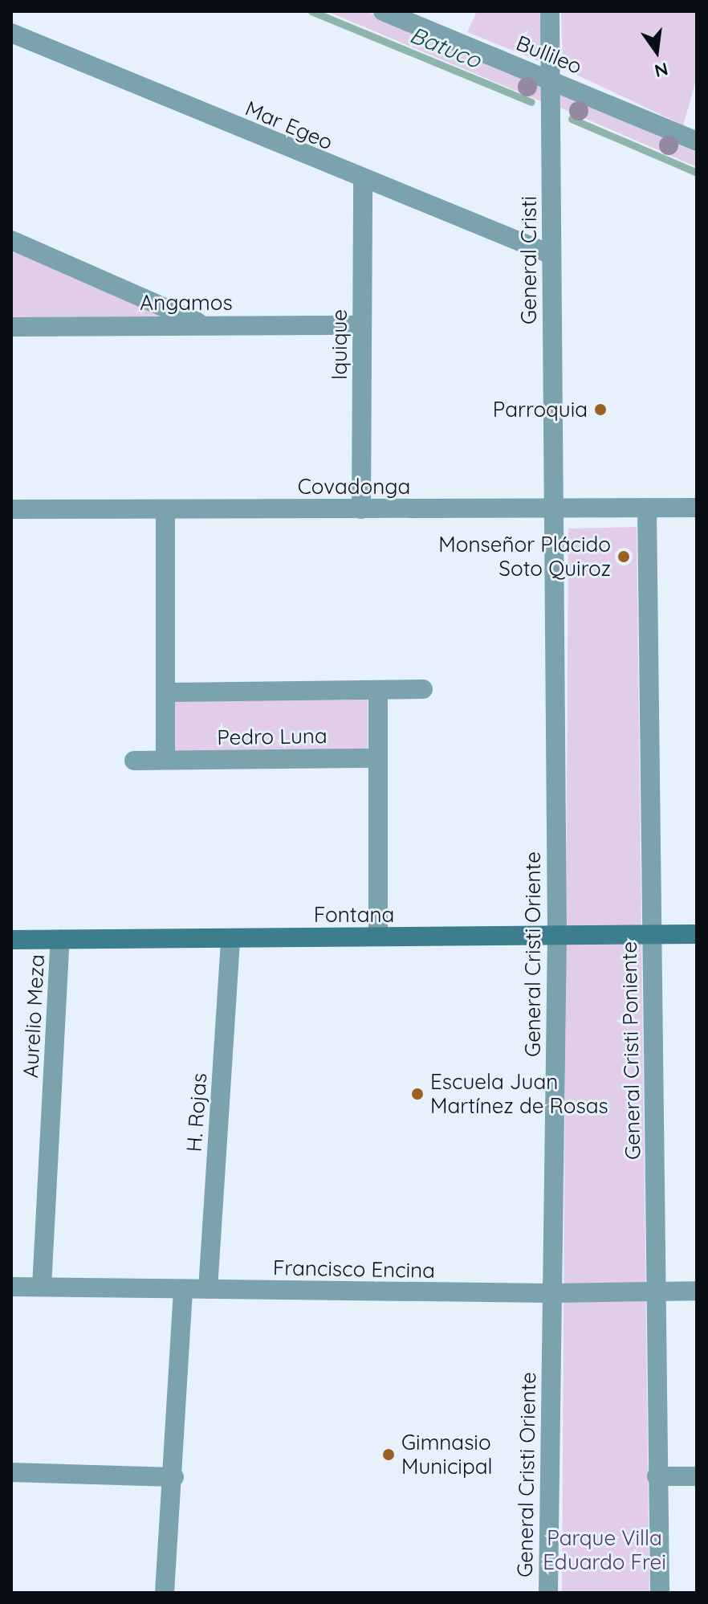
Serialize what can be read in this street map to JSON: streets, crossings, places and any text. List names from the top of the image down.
{
  "streets": {
    "street": [
      "Bullileo",
      "Mar Egeo",
      "General Cristi",
      "Angamos",
      "Iquique",
      "Covadonga",
      "Pedro Luna",
      "Fontana",
      "General Cristi Oriente",
      "Aurelio Meza",
      "General Cristi Poniente",
      "H. Rojas",
      "Francisco Encina"
    ]
  },
  "crossings": [
    ["Bullileo", "General Cristi"],
    ["Mar Egeo", "General Cristi"],
    ["Mar Egeo", "Iquique"],
    ["General Cristi", "Covadonga"],
    ["General Cristi", "General Cristi Oriente"],
    ["Angamos", "Iquique"],
    ["Iquique", "Covadonga"],
    ["Covadonga", "General Cristi Oriente"],
    ["Covadonga", "General Cristi Poniente"],
    ["Fontana", "General Cristi Oriente"],
    ["Fontana", "Aurelio Meza"],
    ["Fontana", "General Cristi Poniente"],
    ["Fontana", "H. Rojas"],
    ["General Cristi Oriente", "Francisco Encina"],
    ["Aurelio Meza", "Francisco Encina"],
    ["General Cristi Poniente", "Francisco Encina"],
    ["H. Rojas", "Francisco Encina"]
  ],
  "water": ["Batuco"],
  "parks": ["Parque Villa Eduardo Frei"],
  "places": [
    "Parroquia",
    "Monseñor Plácido Soto Quiroz",
    "Escuela Juan Martínez de Rosas",
    "Gimnasio Municipal"
  ],
  "north": "bottom"
}
